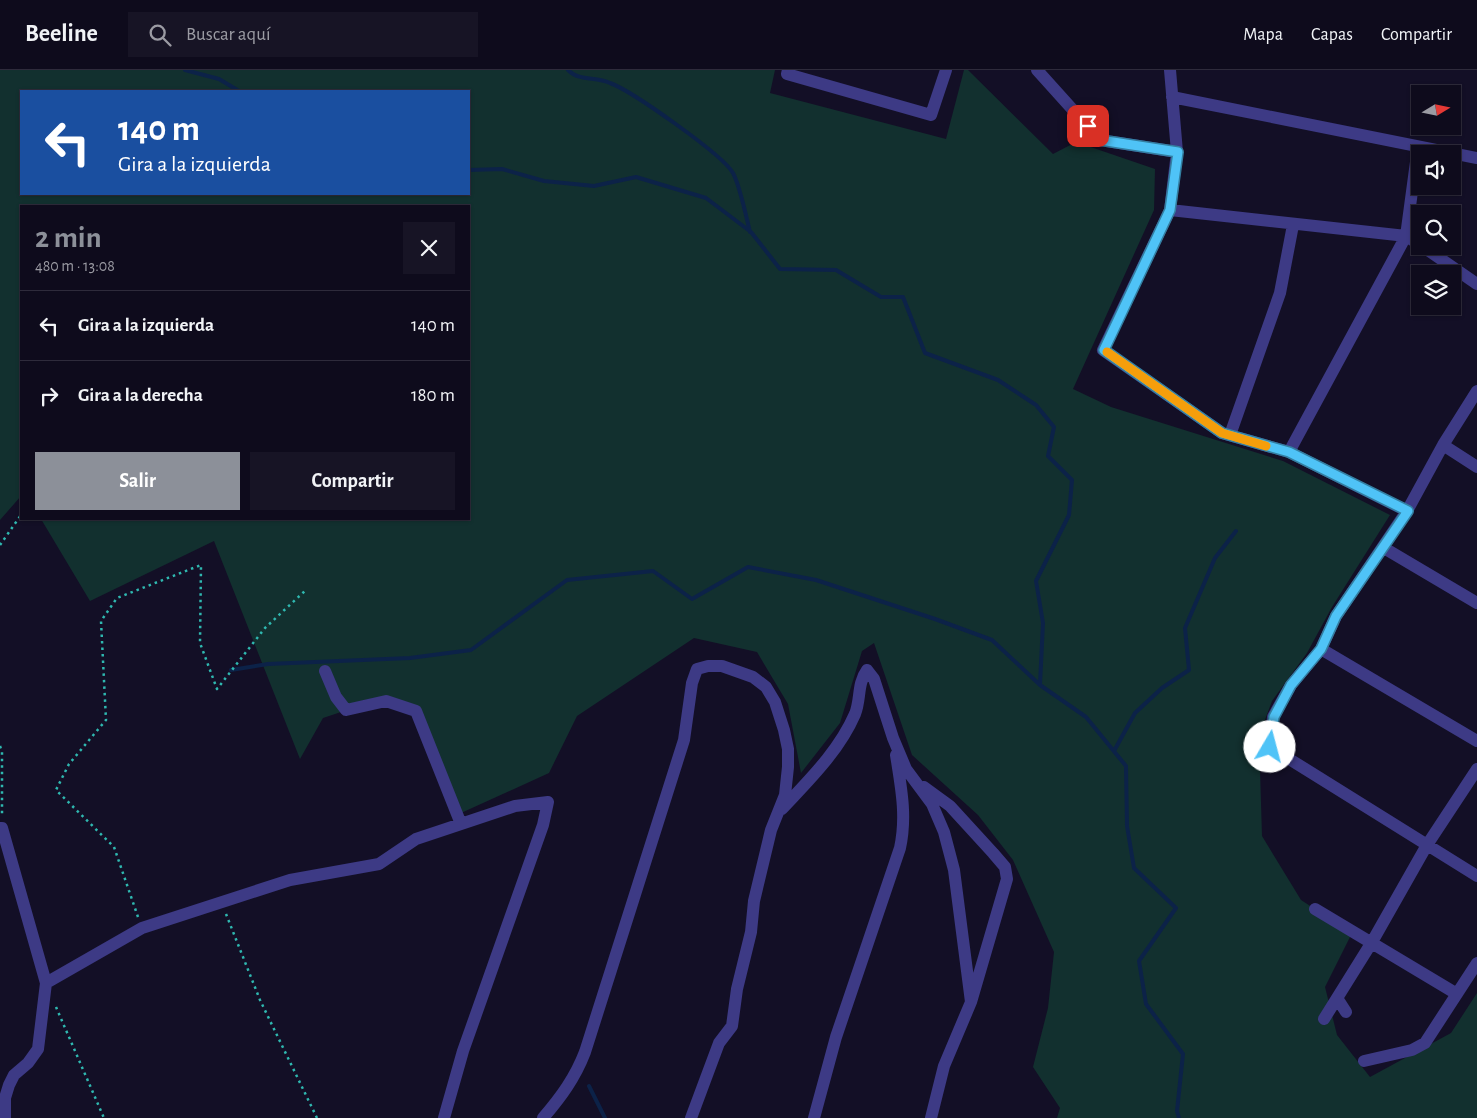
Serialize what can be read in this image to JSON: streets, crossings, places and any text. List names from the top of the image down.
{
  "north": "right",
  "page": {
    "header": "Beeline",
    "search": "Buscar aquí",
    "nav": ["Mapa", "Capas", "Compartir"],
    "turn": ["140 m", "Gira a la izquierda"],
    "heading": ["2 min", "480 m · 13:08"],
    "list": [
      {
        "name": "Gira a la izquierda",
        "value": "140 m"
      },
      {
        "name": "Gira a la derecha",
        "value": "180 m"
      }
    ],
    "buttons": ["Salir", "Compartir"]
  }
}
